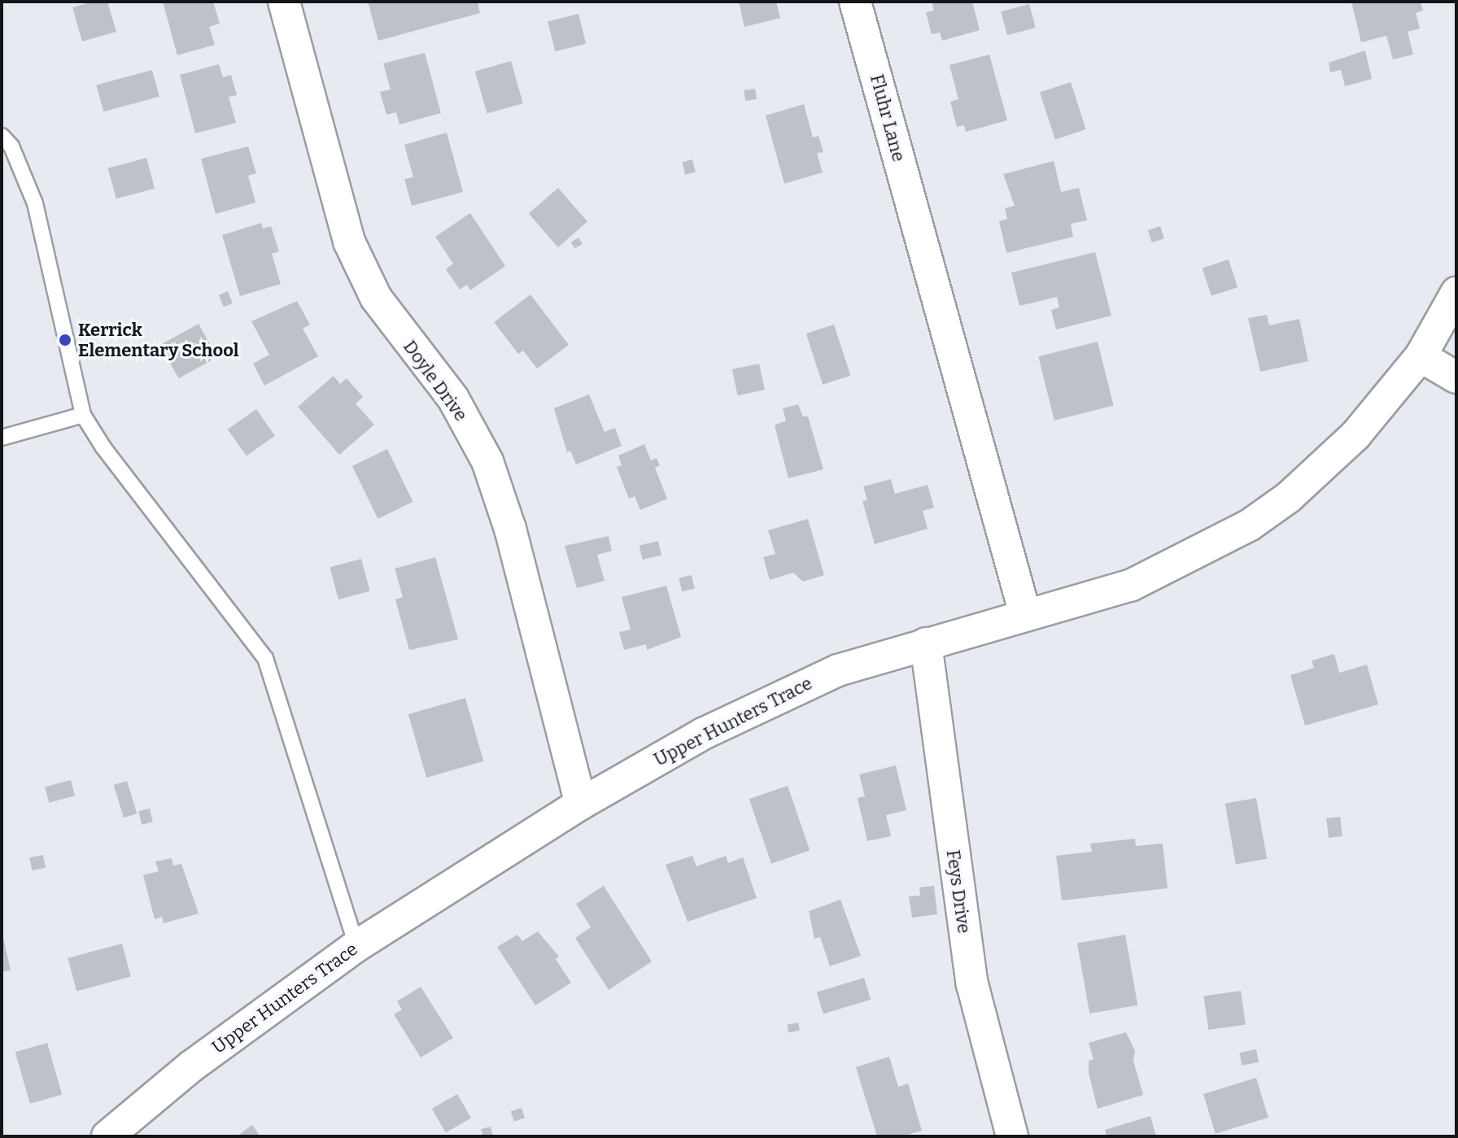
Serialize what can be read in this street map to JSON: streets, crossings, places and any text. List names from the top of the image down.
{
  "streets": {
    "street": [
      "Fluhr Lane",
      "Doyle Drive",
      "Upper Hunters Trace",
      "Feys Drive"
    ]
  },
  "crossings": [
    ["Fluhr Lane", "Upper Hunters Trace"],
    ["Doyle Drive", "Upper Hunters Trace"],
    ["Upper Hunters Trace", "Feys Drive"]
  ],
  "places": ["Kerrick Elementary School"]
}
